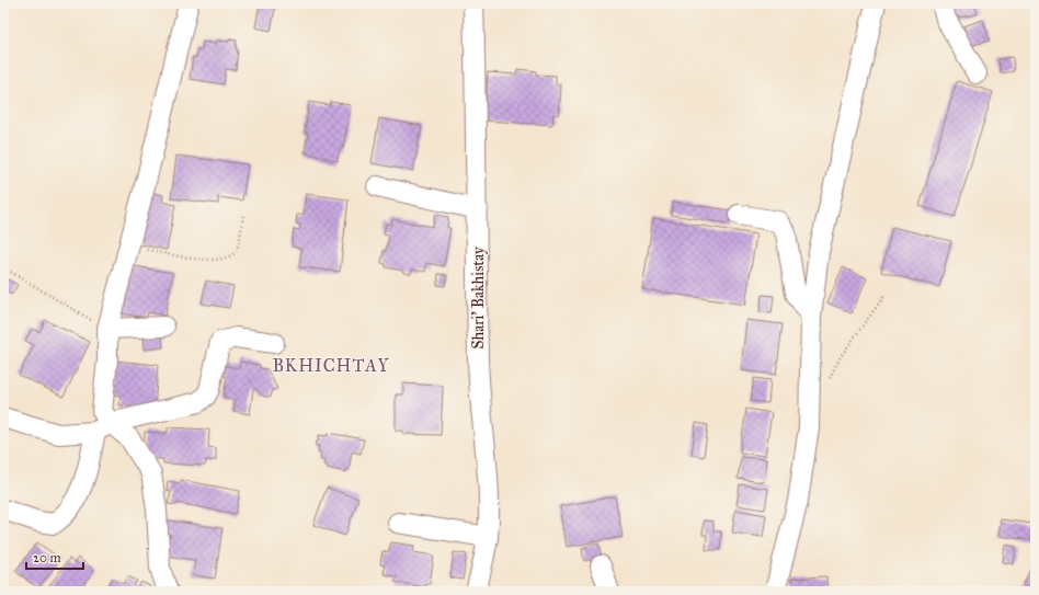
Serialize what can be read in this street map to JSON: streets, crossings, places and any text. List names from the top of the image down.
{
  "streets": {
    "street": ["Shari' Bakhistay"]
  },
  "districts": ["BKHICHTAY"],
  "scale_bar": "20 m"
}
